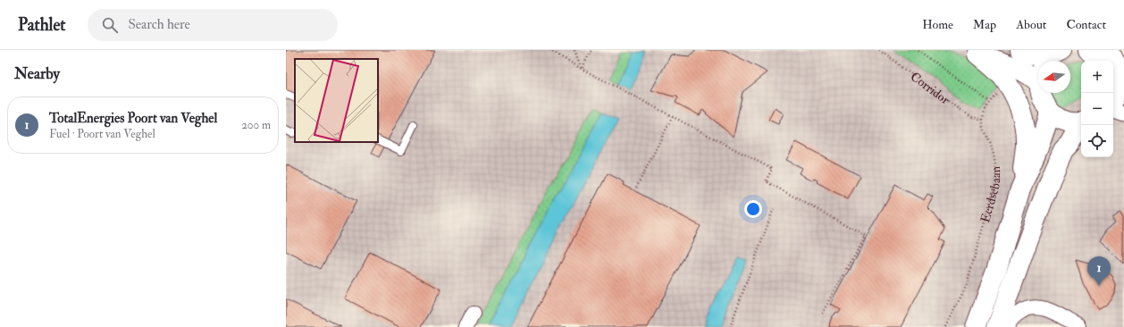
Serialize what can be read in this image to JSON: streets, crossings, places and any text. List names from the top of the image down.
{
  "streets": {
    "main road": ["Eerdsebaan"],
    "path": ["Corridor"]
  },
  "crossings": [
    ["Corridor", "Eerdsebaan"]
  ],
  "north": "left",
  "page": {
    "header": "Pathlet",
    "search": "Search here",
    "nav": [
      "Home",
      "Map",
      "About",
      "Contact"
    ],
    "heading": "Nearby",
    "map_buttons": ["+", "−"],
    "list": [
      {
        "mark": "1",
        "name": "TotalEnergies Poort van Veghel",
        "note": "Fuel · Poort van Veghel",
        "value": "200 m"
      }
    ],
    "pins": "1"
  }
}
